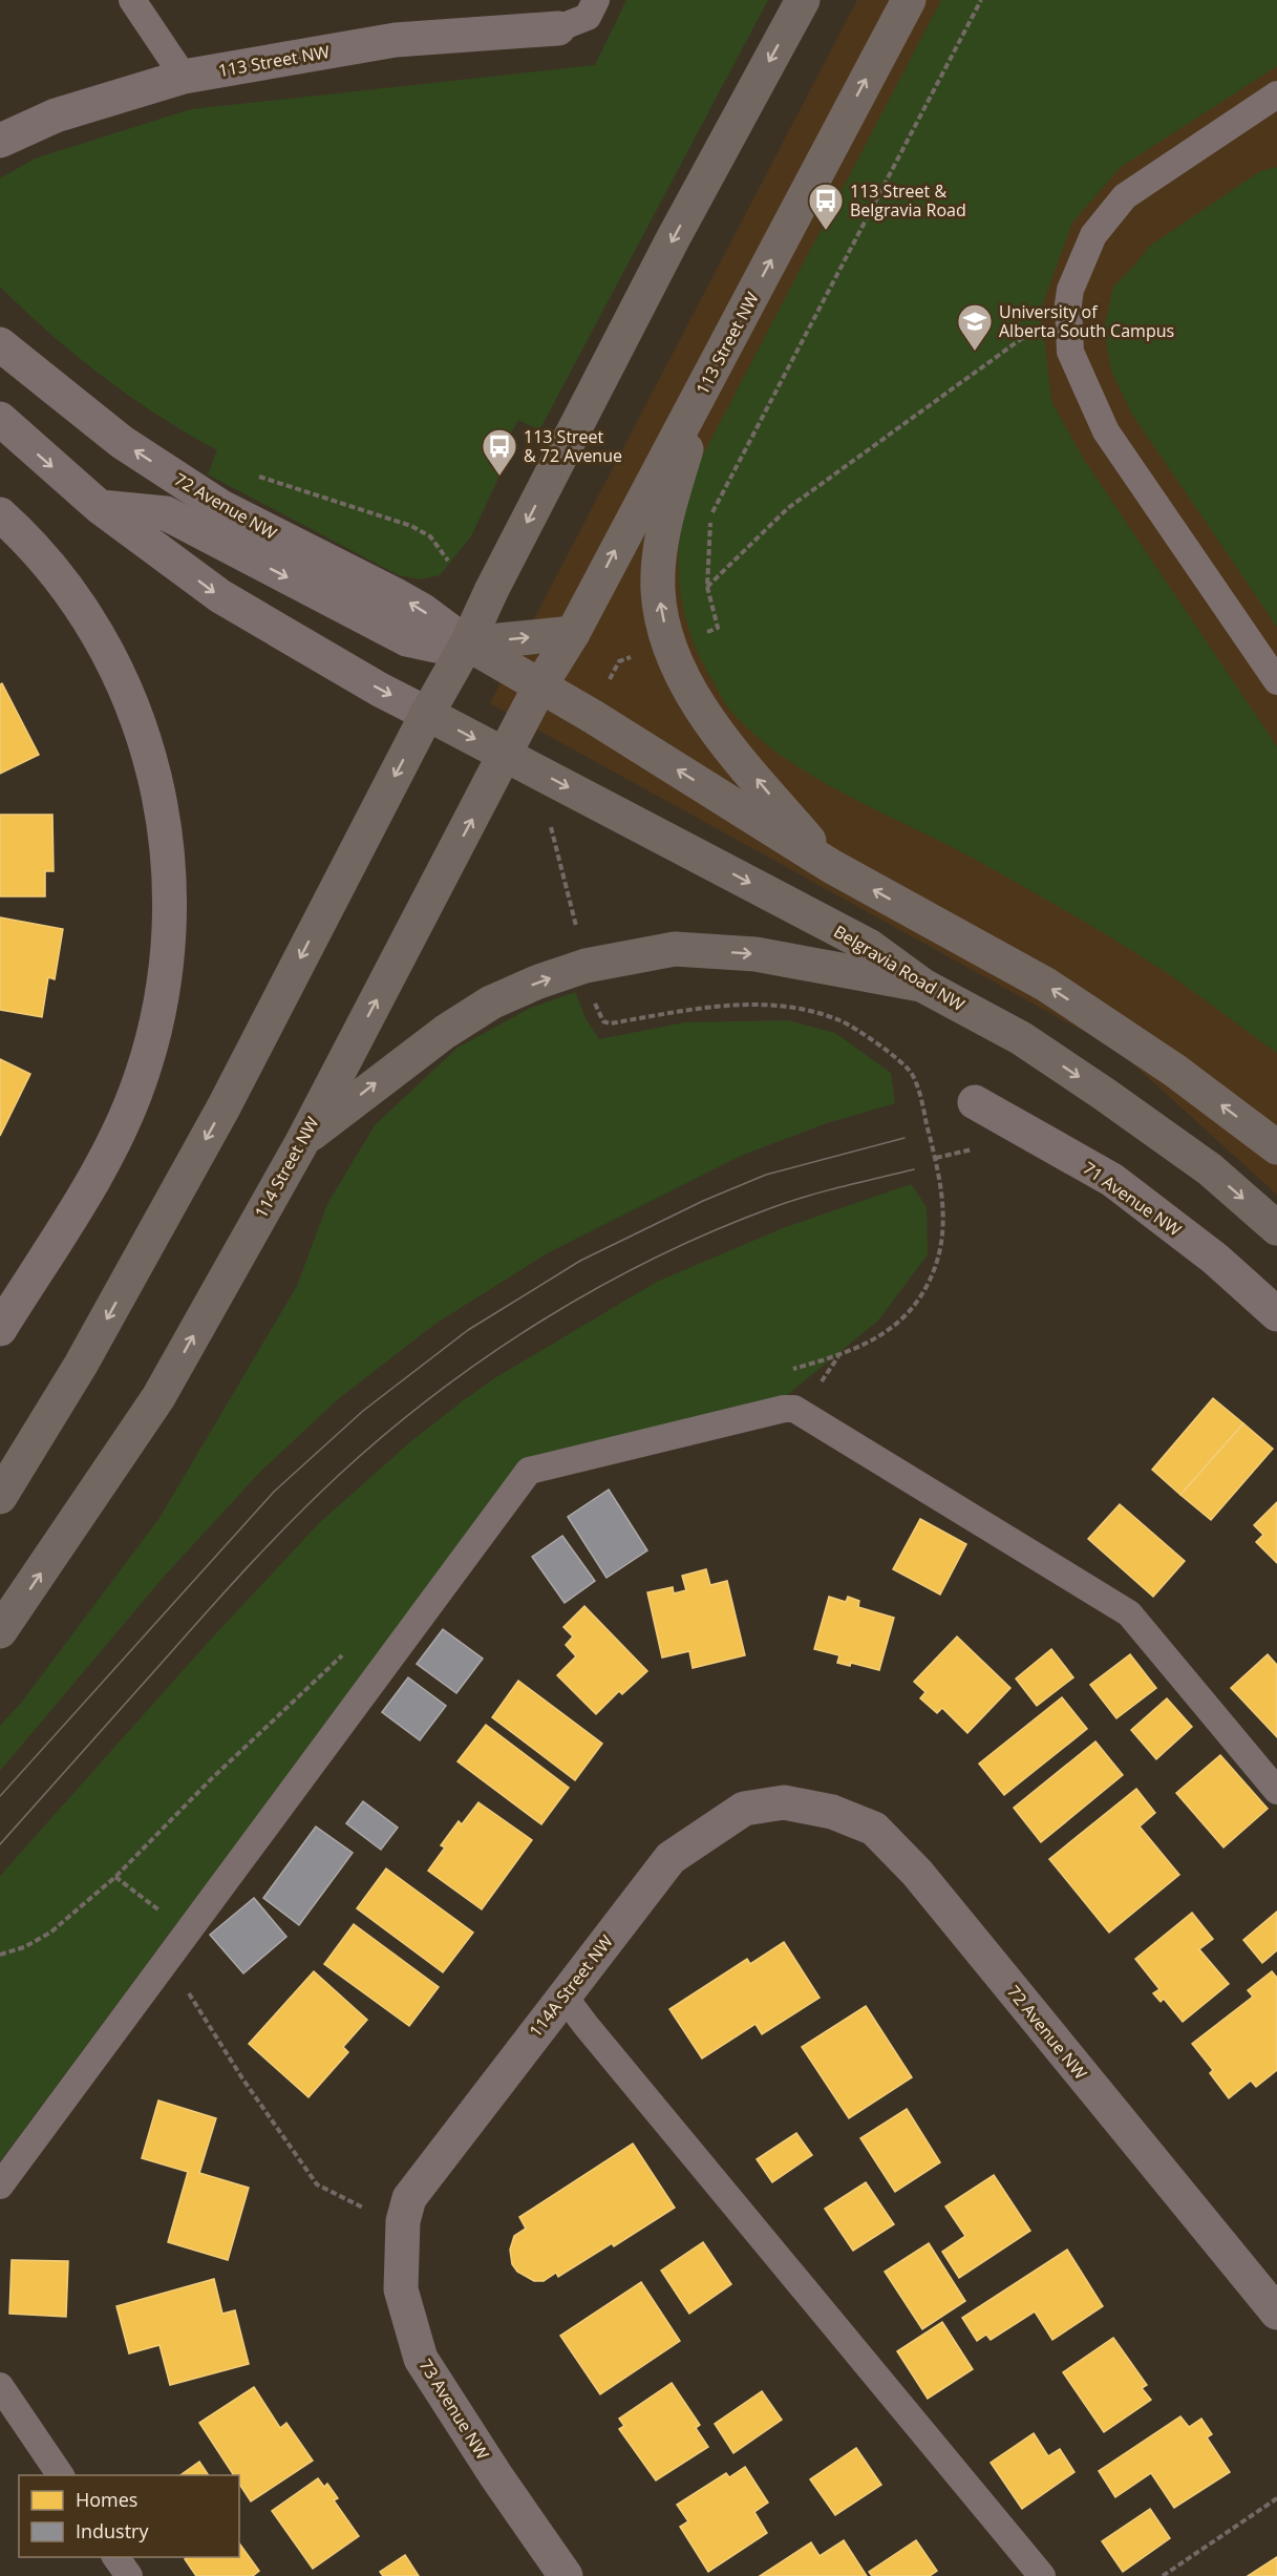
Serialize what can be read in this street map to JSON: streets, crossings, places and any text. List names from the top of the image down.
{
  "streets": {
    "main road": ["113 Street NW", "Belgravia Road NW", "114 Street NW"],
    "street": [
      "72 Avenue NW",
      "71 Avenue NW",
      "114A Street NW",
      "73 Avenue NW"
    ]
  },
  "crossings": [
    ["113 Street NW", "114 Street NW"],
    ["72 Avenue NW", "114A Street NW"],
    ["Belgravia Road NW", "114 Street NW"],
    ["114A Street NW", "73 Avenue NW"]
  ],
  "one_way": ["113 Street NW"],
  "places": {
    "bus stop": ["113 Street & Belgravia Road", "113 Street & 72 Avenue"],
    "school or university": ["University of Alberta South Campus"]
  },
  "legend": ["Homes", "Industry"]
}
